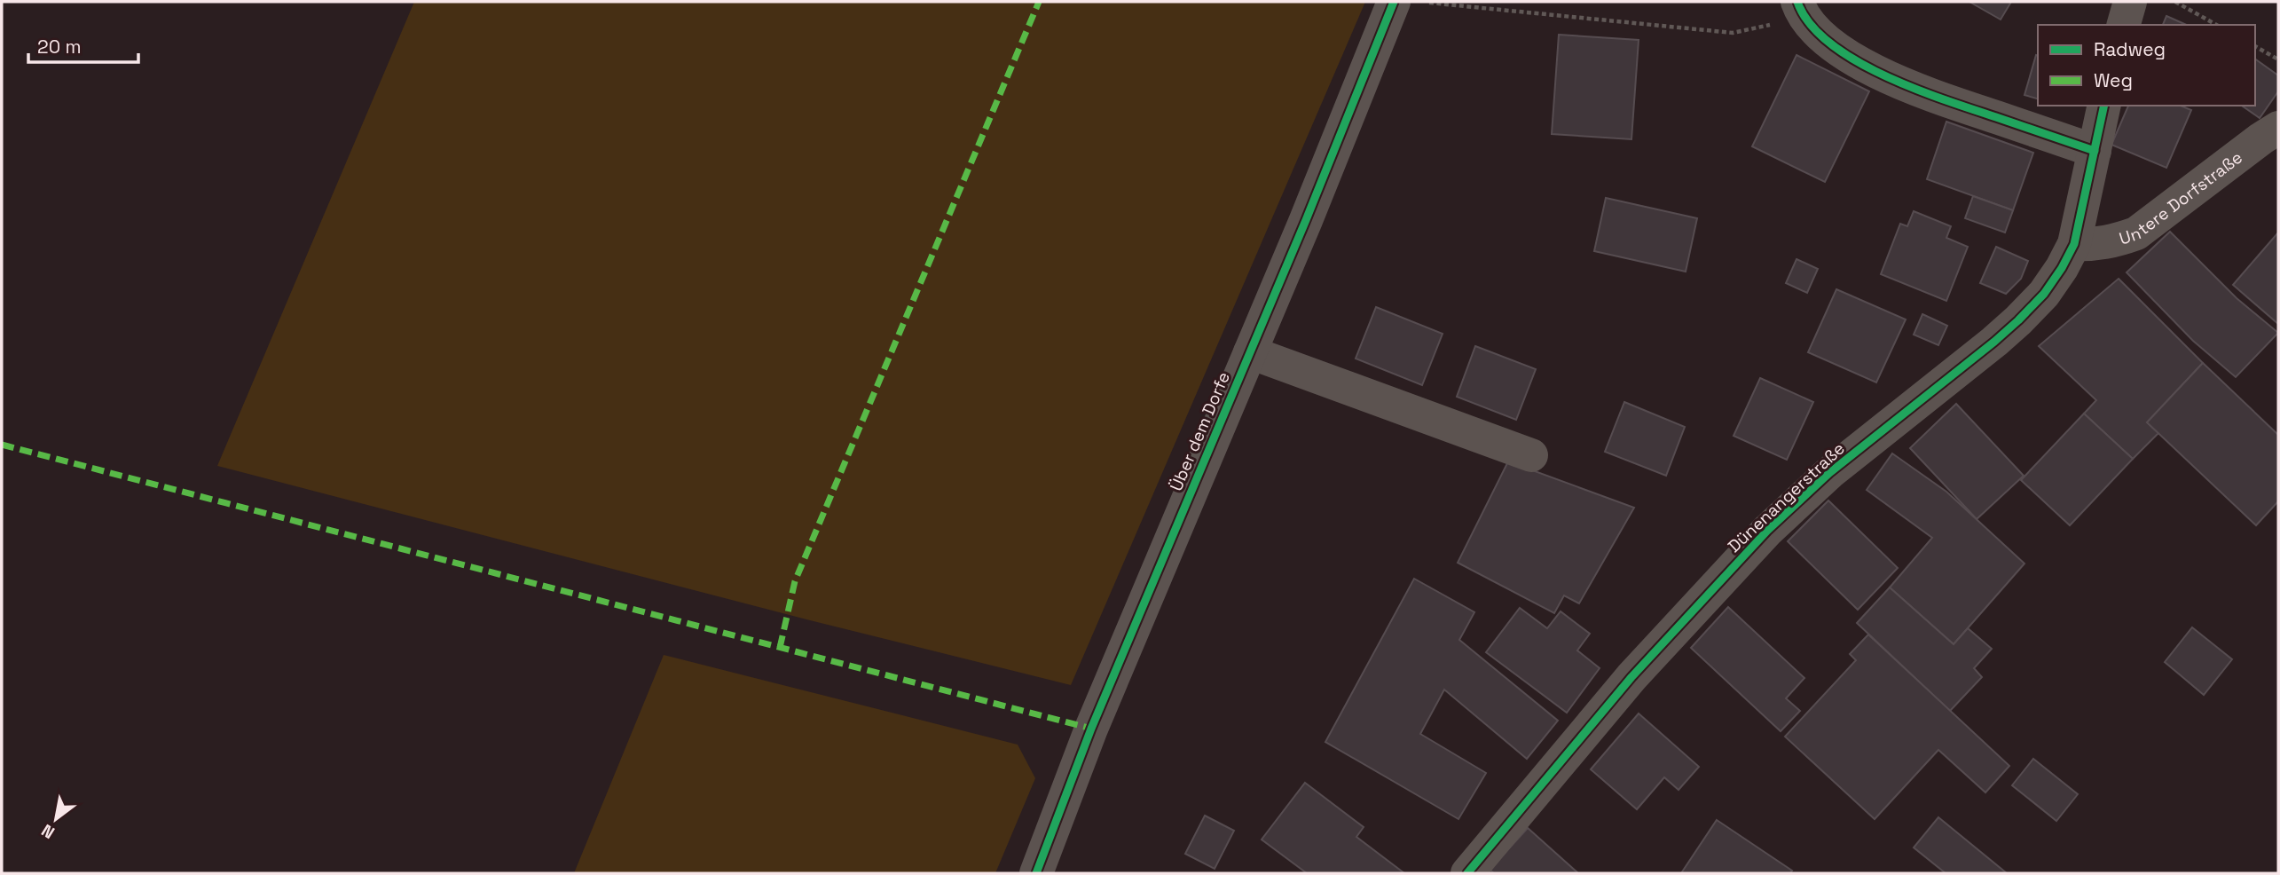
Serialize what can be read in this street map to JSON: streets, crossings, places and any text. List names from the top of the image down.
{
  "streets": {
    "street": ["Untere Dorfstraße", "Über dem Dorfe", "Dünenangerstraße"]
  },
  "crossings": [
    ["Untere Dorfstraße", "Dünenangerstraße"]
  ],
  "legend": ["Radweg", "Weg"],
  "scale_bar": "20 m",
  "north": "bottom left"
}
